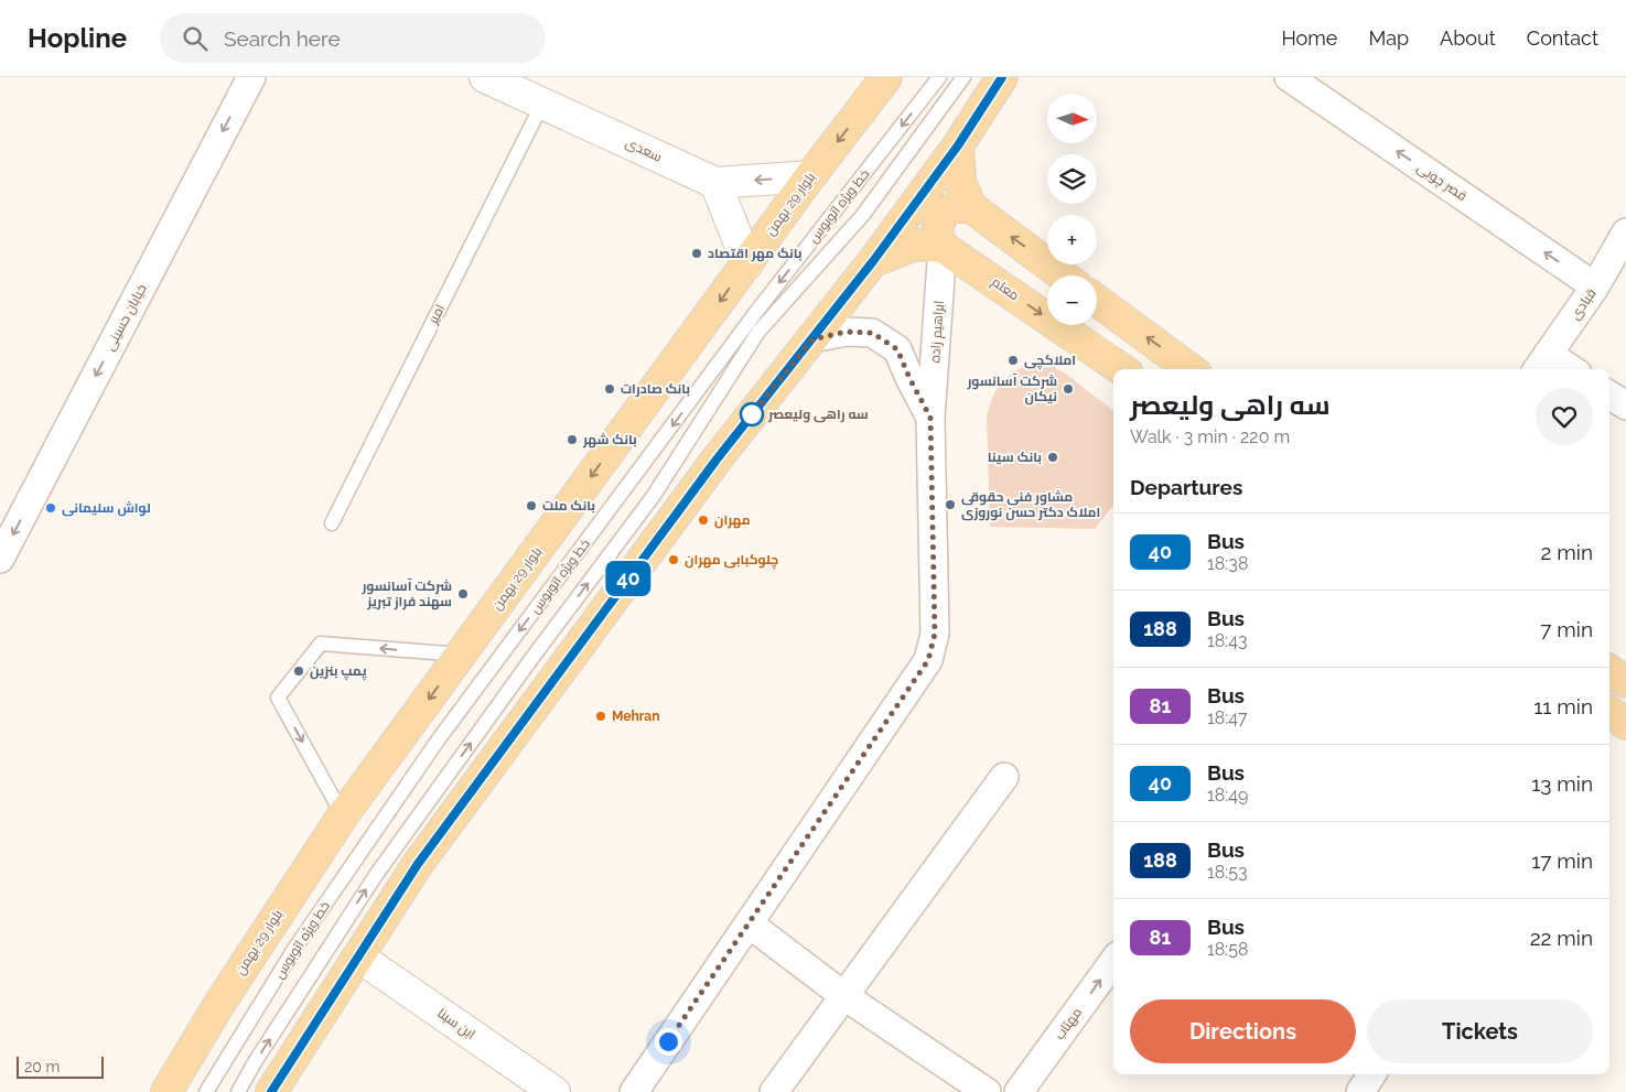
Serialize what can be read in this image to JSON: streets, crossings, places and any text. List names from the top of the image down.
{
  "streets": {
    "main road": ["بلوار 29 بهمن", "معلم"],
    "street": [
      "سعدی",
      "قصر چوبی",
      "قبادی",
      "خیابان حسینی",
      "ابراهیم زاده",
      "ابن سینا",
      "مهتاب"
    ],
    "lane": ["خط ویژه اتوبوس", "امیر"]
  },
  "crossings": [
    ["سعدی", "بلوار 29 بهمن"],
    ["سعدی", "امیر"],
    ["قصر چوبی", "قبادی"],
    ["معلم", "ابراهیم زاده"]
  ],
  "one_way": ["قصر چوبی", "خیابان حسینی"],
  "places": [
    "بانک مهر اقتصاد",
    "املاکچی",
    "بانک صادرات",
    "شرکت آسانسور نیکان",
    "سه راهی ولیعصر",
    "بانک شهر",
    "بانک سینا",
    "مشاور فنی حقوقی املاک دکتر حسن نوروزی",
    "بانک ملت",
    "لواش سلیمانی",
    "مهران",
    "چلوکبابی مهران",
    "شرکت آسانسور سهند فراز تبریز",
    "پمپ بنزین",
    "Mehran"
  ],
  "lines": ["bus line 40"],
  "scale_bar": "20 m",
  "north": "right",
  "page": {
    "header": "Hopline",
    "search": "Search here",
    "nav": [
      "Home",
      "Map",
      "About",
      "Contact"
    ],
    "on_map": "40",
    "map_buttons": ["+", "−"],
    "heading": [
      ["سه راهی ولیعصر", "Walk · 3 min · 220 m"],
      "Departures"
    ],
    "list": [
      {
        "mark": "40",
        "name": "Bus",
        "note": "18:38",
        "value": "2 min"
      },
      {
        "mark": "188",
        "name": "Bus",
        "note": "18:43",
        "value": "7 min"
      },
      {
        "mark": "81",
        "name": "Bus",
        "note": "18:47",
        "value": "11 min"
      },
      {
        "mark": "40",
        "name": "Bus",
        "note": "18:49",
        "value": "13 min"
      },
      {
        "mark": "188",
        "name": "Bus",
        "note": "18:53",
        "value": "17 min"
      },
      {
        "mark": "81",
        "name": "Bus",
        "note": "18:58",
        "value": "22 min"
      }
    ],
    "buttons": ["Directions", "Tickets"],
    "scale": "20 m"
  }
}
